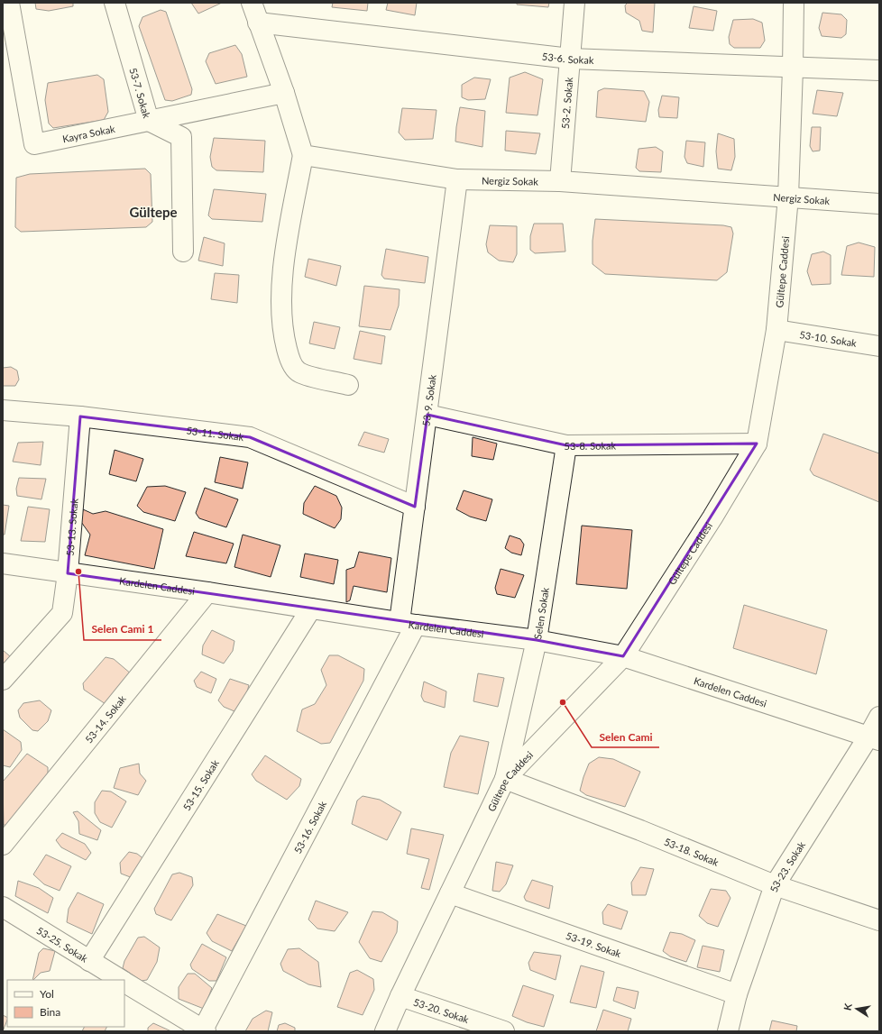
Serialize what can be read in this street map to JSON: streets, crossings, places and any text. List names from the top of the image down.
{
  "streets": {
    "street": [
      "53-6. Sokak",
      "53-7. Sokak",
      "53-2. Sokak",
      "Kayra Sokak",
      "Nergiz Sokak",
      "Gültepe Caddesi",
      "53-10. Sokak",
      "53-9. Sokak",
      "53-11. Sokak",
      "53-8. Sokak",
      "53-13. Sokak",
      "Kardelen Caddesi",
      "Selen Sokak",
      "53-14. Sokak",
      "53-15. Sokak",
      "53-16. Sokak",
      "53-18. Sokak",
      "53-23. Sokak",
      "53-25. Sokak",
      "53-19. Sokak",
      "53-20. Sokak"
    ]
  },
  "crossings": [
    ["53-6. Sokak", "53-2. Sokak"],
    ["53-6. Sokak", "Gültepe Caddesi"],
    ["53-7. Sokak", "Kayra Sokak"],
    ["53-2. Sokak", "Nergiz Sokak"],
    ["Nergiz Sokak", "Gültepe Caddesi"],
    ["Nergiz Sokak", "53-9. Sokak"],
    ["Gültepe Caddesi", "53-10. Sokak"],
    ["Gültepe Caddesi", "53-8. Sokak"],
    ["Gültepe Caddesi", "Kardelen Caddesi"],
    ["Gültepe Caddesi", "Selen Sokak"],
    ["Gültepe Caddesi", "53-18. Sokak"],
    ["Gültepe Caddesi", "53-19. Sokak"],
    ["Gültepe Caddesi", "53-20. Sokak"],
    ["53-9. Sokak", "53-11. Sokak"],
    ["53-9. Sokak", "53-8. Sokak"],
    ["53-9. Sokak", "Kardelen Caddesi"],
    ["53-9. Sokak", "53-16. Sokak"],
    ["53-11. Sokak", "53-13. Sokak"],
    ["53-8. Sokak", "Selen Sokak"],
    ["53-13. Sokak", "Kardelen Caddesi"],
    ["Kardelen Caddesi", "Selen Sokak"],
    ["Kardelen Caddesi", "53-14. Sokak"],
    ["Kardelen Caddesi", "53-15. Sokak"],
    ["Kardelen Caddesi", "53-16. Sokak"],
    ["Kardelen Caddesi", "53-23. Sokak"],
    ["Selen Sokak", "53-18. Sokak"],
    ["53-15. Sokak", "53-25. Sokak"],
    ["53-16. Sokak", "53-25. Sokak"],
    ["53-18. Sokak", "53-23. Sokak"],
    ["53-23. Sokak", "53-19. Sokak"]
  ],
  "districts": ["Gültepe"],
  "places": ["Selen Cami 1", "Selen Cami"],
  "legend": ["Yol", "Bina"],
  "north": "left"
}
